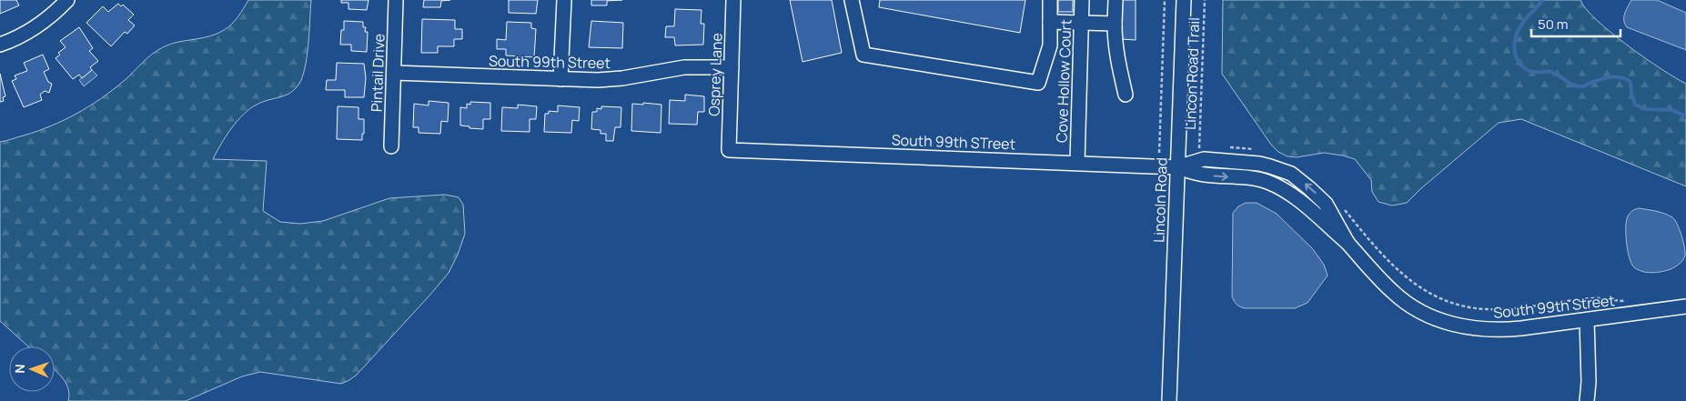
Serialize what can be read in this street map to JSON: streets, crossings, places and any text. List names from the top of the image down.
{
  "streets": {
    "street": [
      "South 99th Street",
      "Pintail Drive",
      "Osprey Lane",
      "Cove Hollow Court",
      "South 99th STreet",
      "Lincoln Road"
    ],
    "path": ["Lincon Road Trail"]
  },
  "crossings": [
    ["South 99th Street", "Pintail Drive"],
    ["South 99th Street", "Osprey Lane"],
    ["South 99th Street", "South 99th STreet"],
    ["South 99th Street", "Lincoln Road"],
    ["Osprey Lane", "South 99th STreet"],
    ["Cove Hollow Court", "South 99th STreet"],
    ["South 99th STreet", "Lincoln Road"]
  ],
  "scale_bar": "50 m",
  "north": "left"
}
